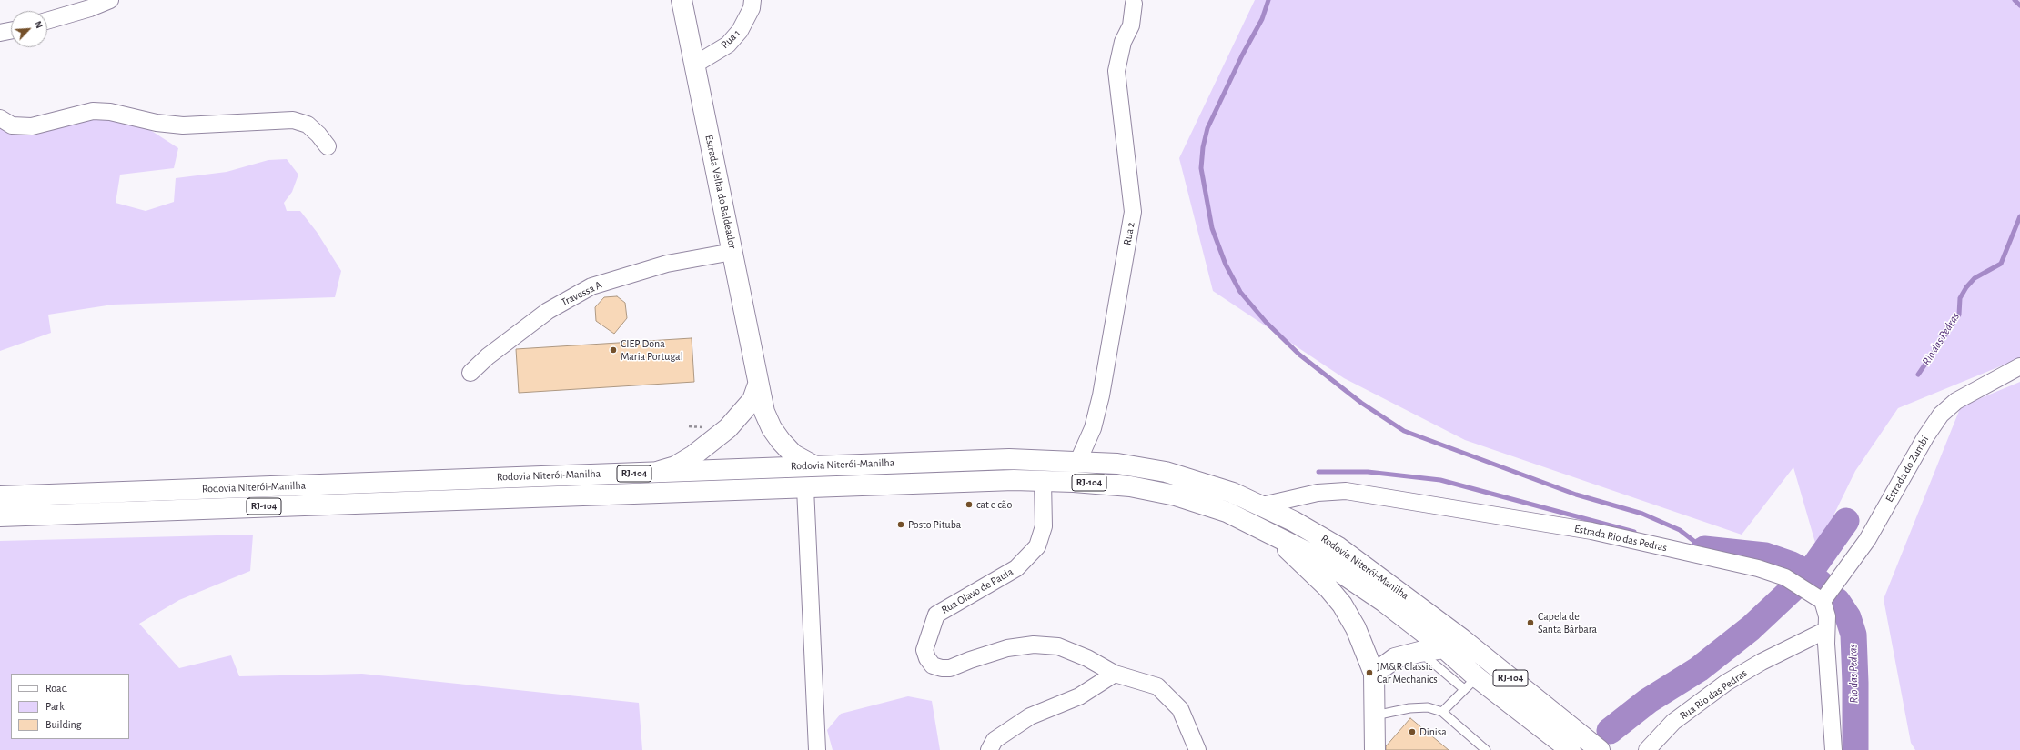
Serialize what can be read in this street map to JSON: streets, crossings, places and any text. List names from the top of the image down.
{
  "streets": {
    "main road": ["Estrada Velha do Baldeador", "Rodovia Niterói-Manilha", "RJ-104"],
    "street": [
      "Rua 1",
      "Rua 2",
      "Travessa A",
      "Estrada do Zumbi",
      "Estrada Rio das Pedras",
      "Rua Olavo de Paula",
      "Rua Rio das Pedras"
    ]
  },
  "crossings": [
    ["Rua 1", "Estrada Velha do Baldeador"],
    ["Estrada Velha do Baldeador", "Travessa A"],
    ["Estrada Velha do Baldeador", "Rodovia Niterói-Manilha"],
    ["Rua 2", "Rodovia Niterói-Manilha"],
    ["Rodovia Niterói-Manilha", "Estrada Rio das Pedras"],
    ["Rodovia Niterói-Manilha", "Rua Olavo de Paula"],
    ["Estrada do Zumbi", "Estrada Rio das Pedras"]
  ],
  "water": ["Rio das Pedras"],
  "places": [
    "CIEP Dona Maria Portugal",
    "cat e cão",
    "Posto Pituba",
    "Capela de Santa Bárbara",
    "JM&R Classic Car Mechanics",
    "Dinisa"
  ],
  "legend": ["Road", "Park", "Building"],
  "north": "top right"
}
